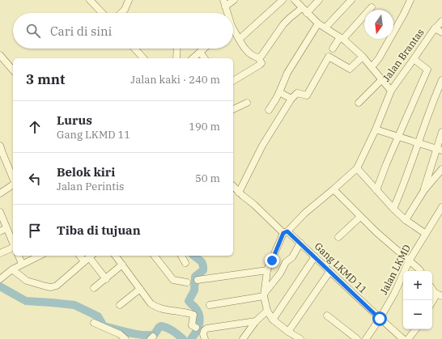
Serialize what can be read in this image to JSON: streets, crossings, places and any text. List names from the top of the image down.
{
  "streets": {
    "street": ["Jalan Brantas", "Gang LKMD 11", "Jalan LKMD"]
  },
  "crossings": [
    ["Gang LKMD 11", "Jalan LKMD"]
  ],
  "north": "bottom",
  "page": {
    "search": "Cari di sini",
    "heading": ["3 mnt", "Jalan kaki · 240 m"],
    "list": [
      ["Lurus", "Gang LKMD 11", "190 m"],
      ["Belok kiri", "Jalan Perintis", "50 m"],
      "Tiba di tujuan"
    ],
    "map_buttons": ["+", "−"]
  }
}
